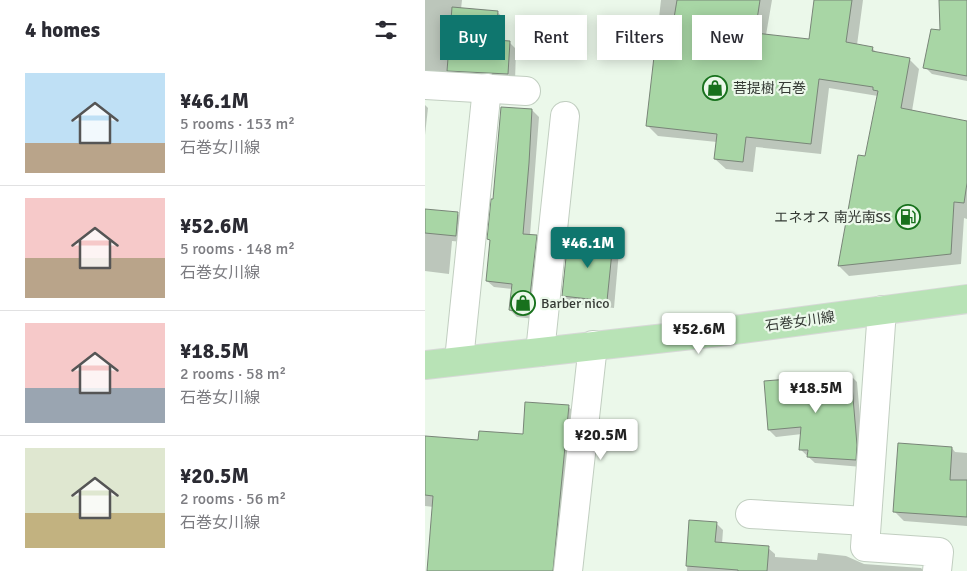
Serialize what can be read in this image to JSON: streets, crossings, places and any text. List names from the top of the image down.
{
  "streets": {
    "main road": ["石巻女川線"]
  },
  "places": {
    "shop": ["菩提樹 石巻", "Barber nico"],
    "fuel station": ["エネオス 南光南SS"]
  },
  "page": {
    "heading": "4 homes",
    "chip": [
      "Buy",
      "Rent",
      "Filters",
      "New"
    ],
    "list": [
      {
        "name": "¥46.1M",
        "note": "5 rooms · 153 m² · 石巻女川線"
      },
      {
        "name": "¥52.6M",
        "note": "5 rooms · 148 m² · 石巻女川線"
      },
      {
        "name": "¥18.5M",
        "note": "2 rooms · 58 m² · 石巻女川線"
      },
      {
        "name": "¥20.5M",
        "note": "2 rooms · 56 m² · 石巻女川線"
      }
    ],
    "price": [
      "¥46.1M",
      "¥52.6M",
      "¥18.5M",
      "¥20.5M"
    ]
  }
}
